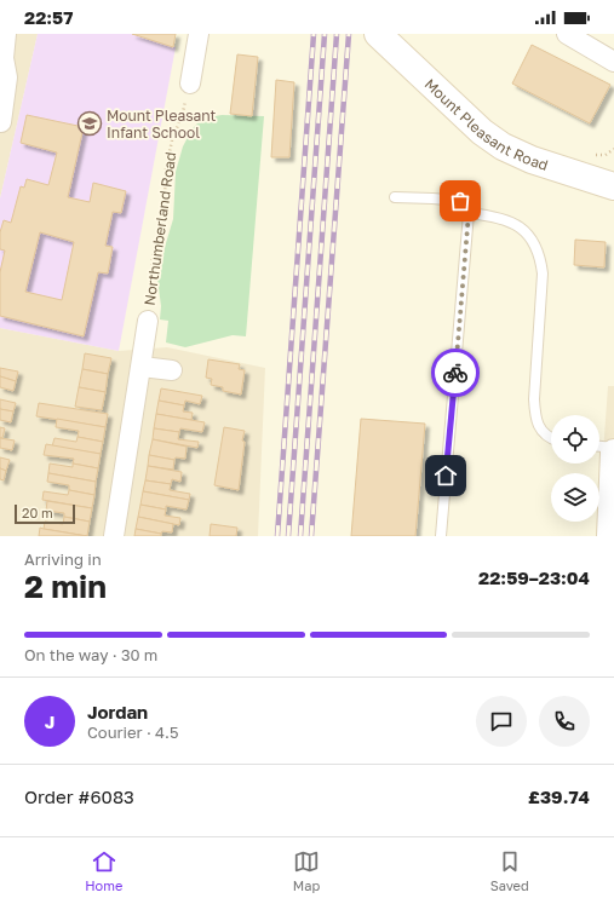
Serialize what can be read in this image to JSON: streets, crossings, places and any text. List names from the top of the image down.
{
  "streets": {
    "street": ["Mount Pleasant Road", "Northumberland Road"]
  },
  "places": {
    "school or university": ["Mount Pleasant Infant School"]
  },
  "scale_bar": "20 m",
  "page": {
    "status": "22:57",
    "scale": "20 m",
    "heading": ["2 min", "Arriving in", "22:59–23:04"],
    "panel": [
      "Jordan",
      "Courier · 4.5",
      "Order #6083",
      "£39.74"
    ],
    "bar": "On the way · 30 m",
    "round": "J",
    "tabs": ["Home", "Map", "Saved"]
  }
}
